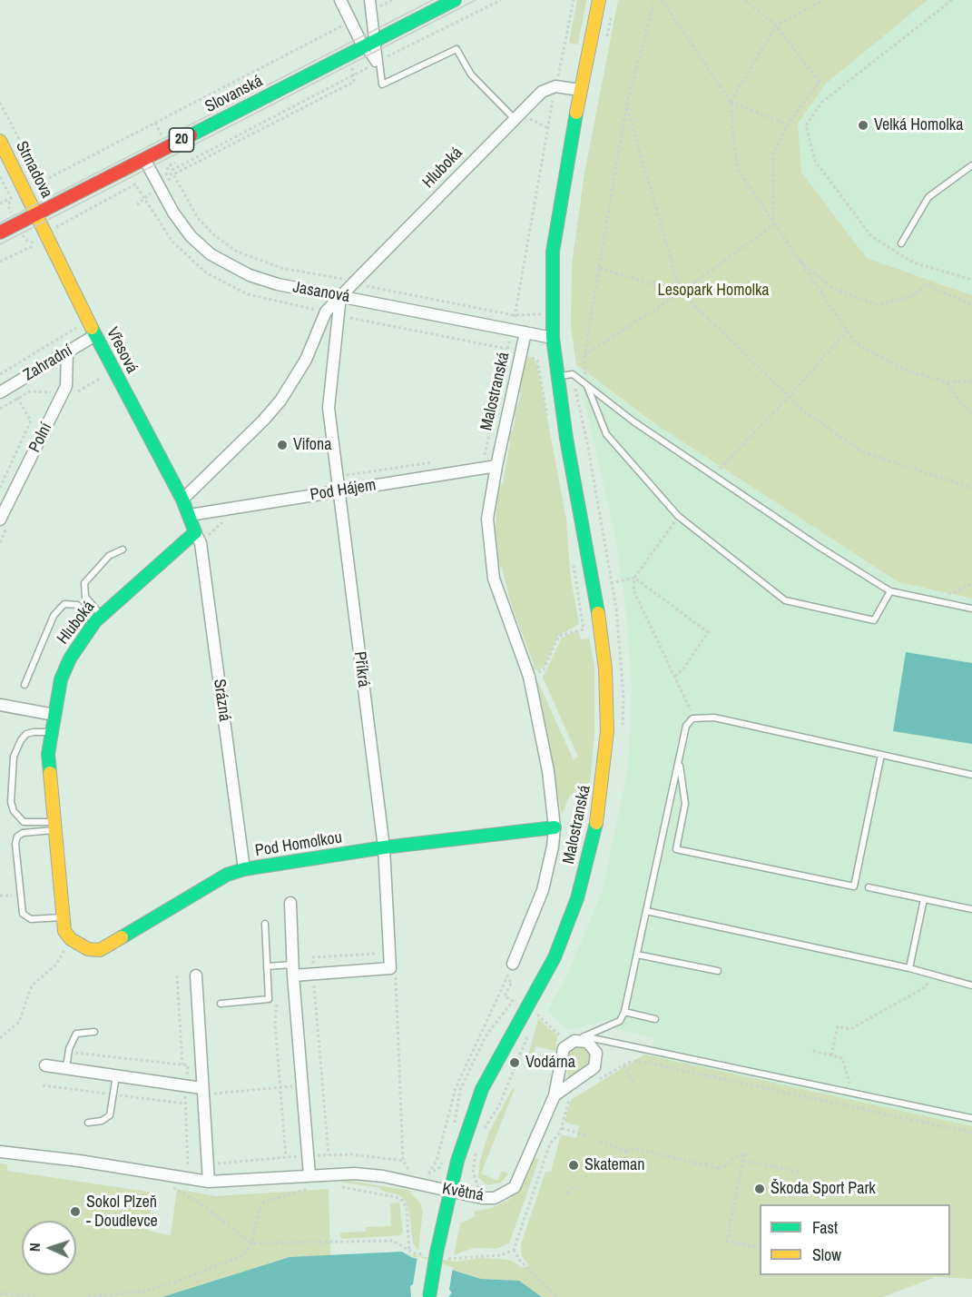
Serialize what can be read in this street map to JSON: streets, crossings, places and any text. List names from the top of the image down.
{
  "streets": {
    "main road": [
      "Slovanská",
      "20",
      "Hluboká",
      "Strnadova",
      "Vřesová",
      "Malostranská",
      "Pod Homolkou"
    ],
    "street": [
      "Jasanová",
      "Zahradní",
      "Polní",
      "Pod Hájem",
      "Příkrá",
      "Srázná",
      "Květná"
    ]
  },
  "crossings": [
    ["Slovanská", "Strnadova"],
    ["Slovanská", "Jasanová"],
    ["Slovanská", "Vřesová"],
    ["Hluboká", "Jasanová"],
    ["Hluboká", "Vřesová"],
    ["Hluboká", "Srázná"],
    ["Hluboká", "Pod Homolkou"],
    ["Strnadova", "Vřesová"],
    ["Jasanová", "Malostranská"],
    ["Vřesová", "Zahradní"],
    ["Zahradní", "Polní"],
    ["Malostranská", "Pod Hájem"],
    ["Malostranská", "Pod Homolkou"],
    ["Malostranská", "Květná"],
    ["Pod Hájem", "Příkrá"],
    ["Příkrá", "Pod Homolkou"],
    ["Srázná", "Pod Homolkou"]
  ],
  "parks": ["Lesopark Homolka"],
  "places": [
    "Velká Homolka",
    "Vifona",
    "Vodárna",
    "Skateman",
    "Škoda Sport Park",
    "Sokol Plzeň - Doudlevce"
  ],
  "legend": ["Fast", "Slow"],
  "north": "left"
}
